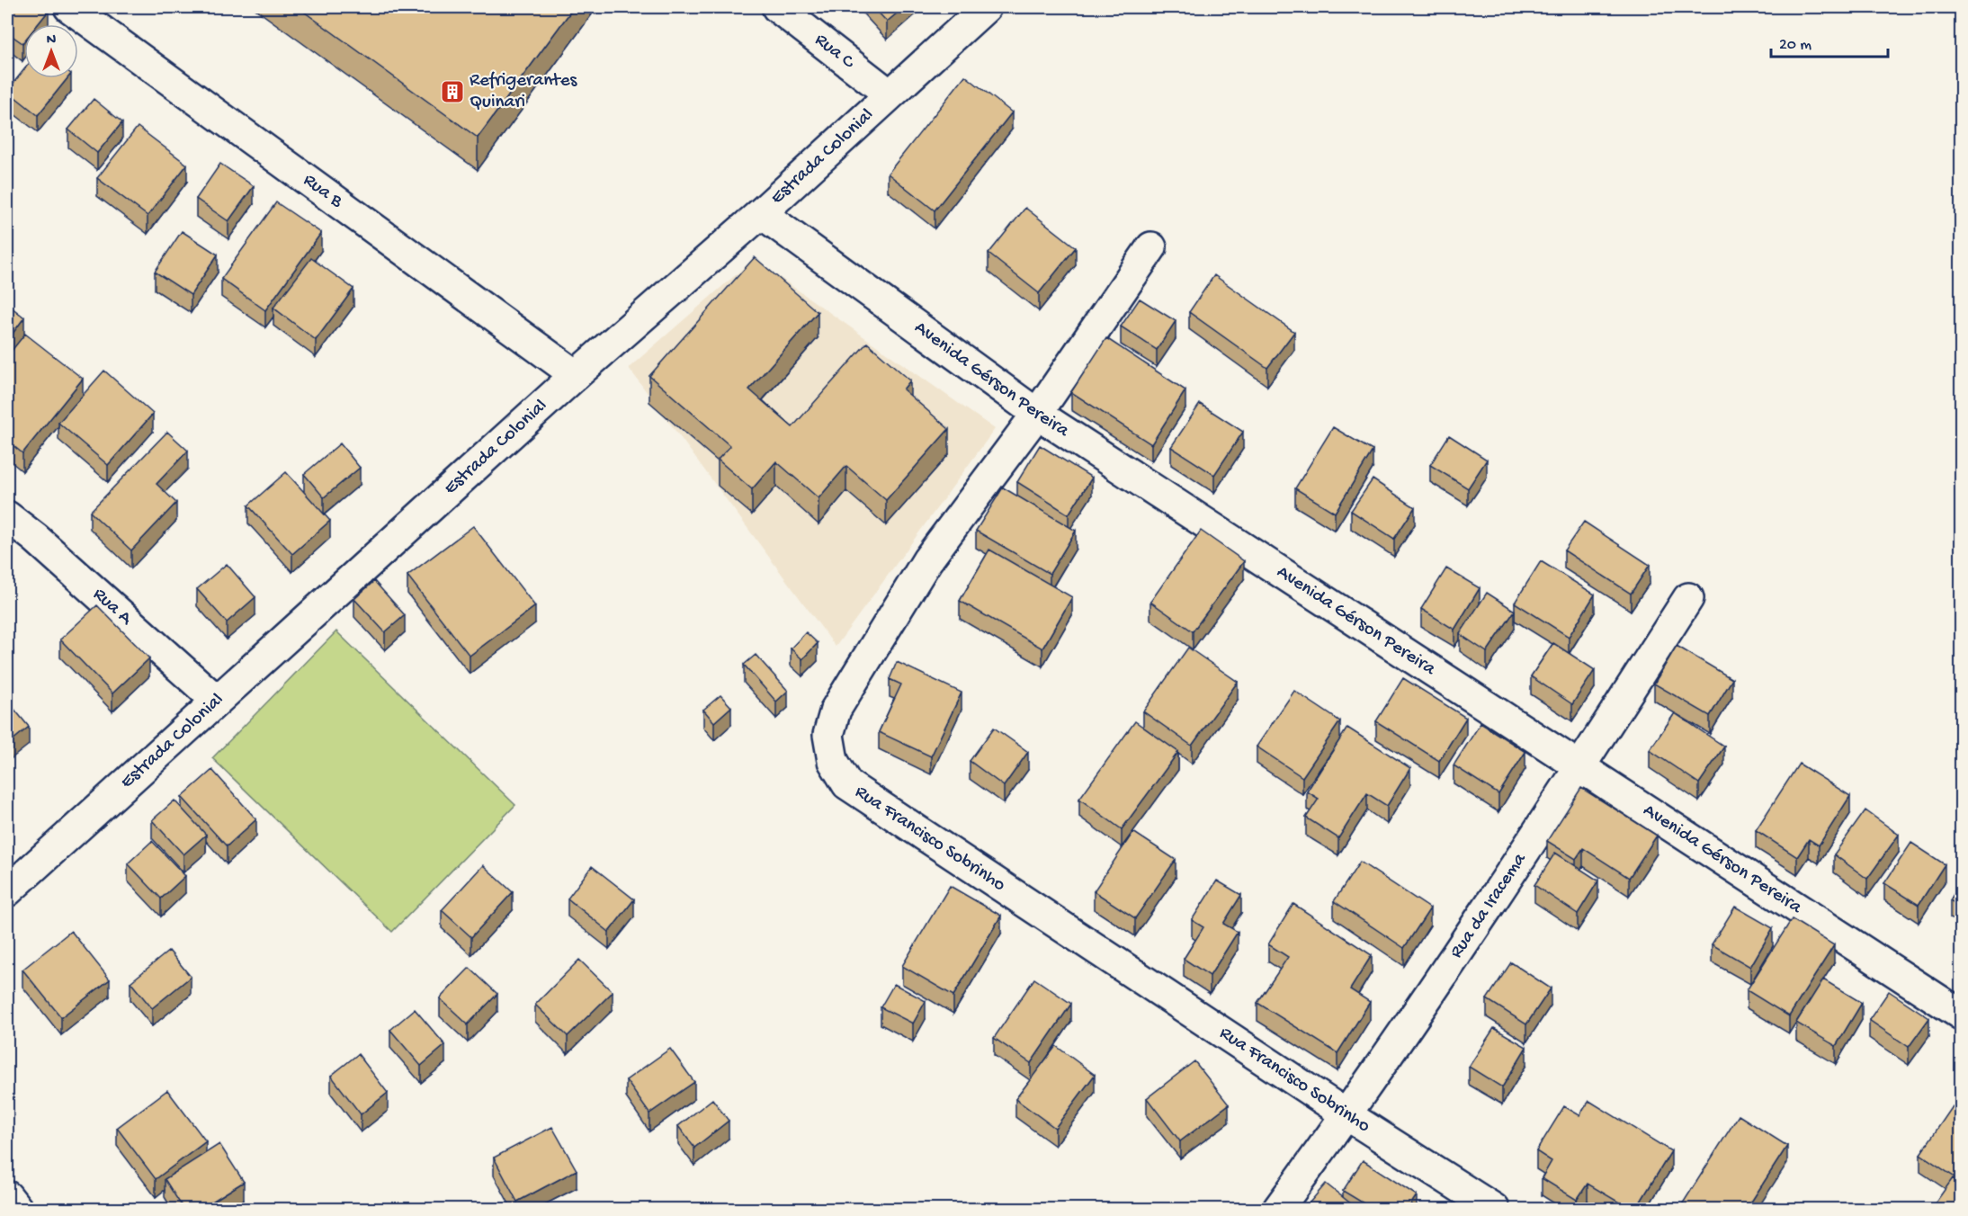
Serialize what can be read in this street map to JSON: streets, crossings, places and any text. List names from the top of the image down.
{
  "streets": {
    "main road": [
      "Rua C",
      "Estrada Colonial",
      "Rua B",
      "Avenida Gérson Pereira",
      "Rua A",
      "Rua Francisco Sobrinho",
      "Rua da Iracema"
    ]
  },
  "crossings": [
    ["Rua C", "Estrada Colonial"],
    ["Estrada Colonial", "Rua B"],
    ["Estrada Colonial", "Avenida Gérson Pereira"],
    ["Estrada Colonial", "Rua A"],
    ["Avenida Gérson Pereira", "Rua Francisco Sobrinho"],
    ["Avenida Gérson Pereira", "Rua da Iracema"],
    ["Rua Francisco Sobrinho", "Rua da Iracema"]
  ],
  "places": {
    "building": ["Refrigerantes Quinari"]
  },
  "scale_bar": "20 m",
  "north": "top"
}
